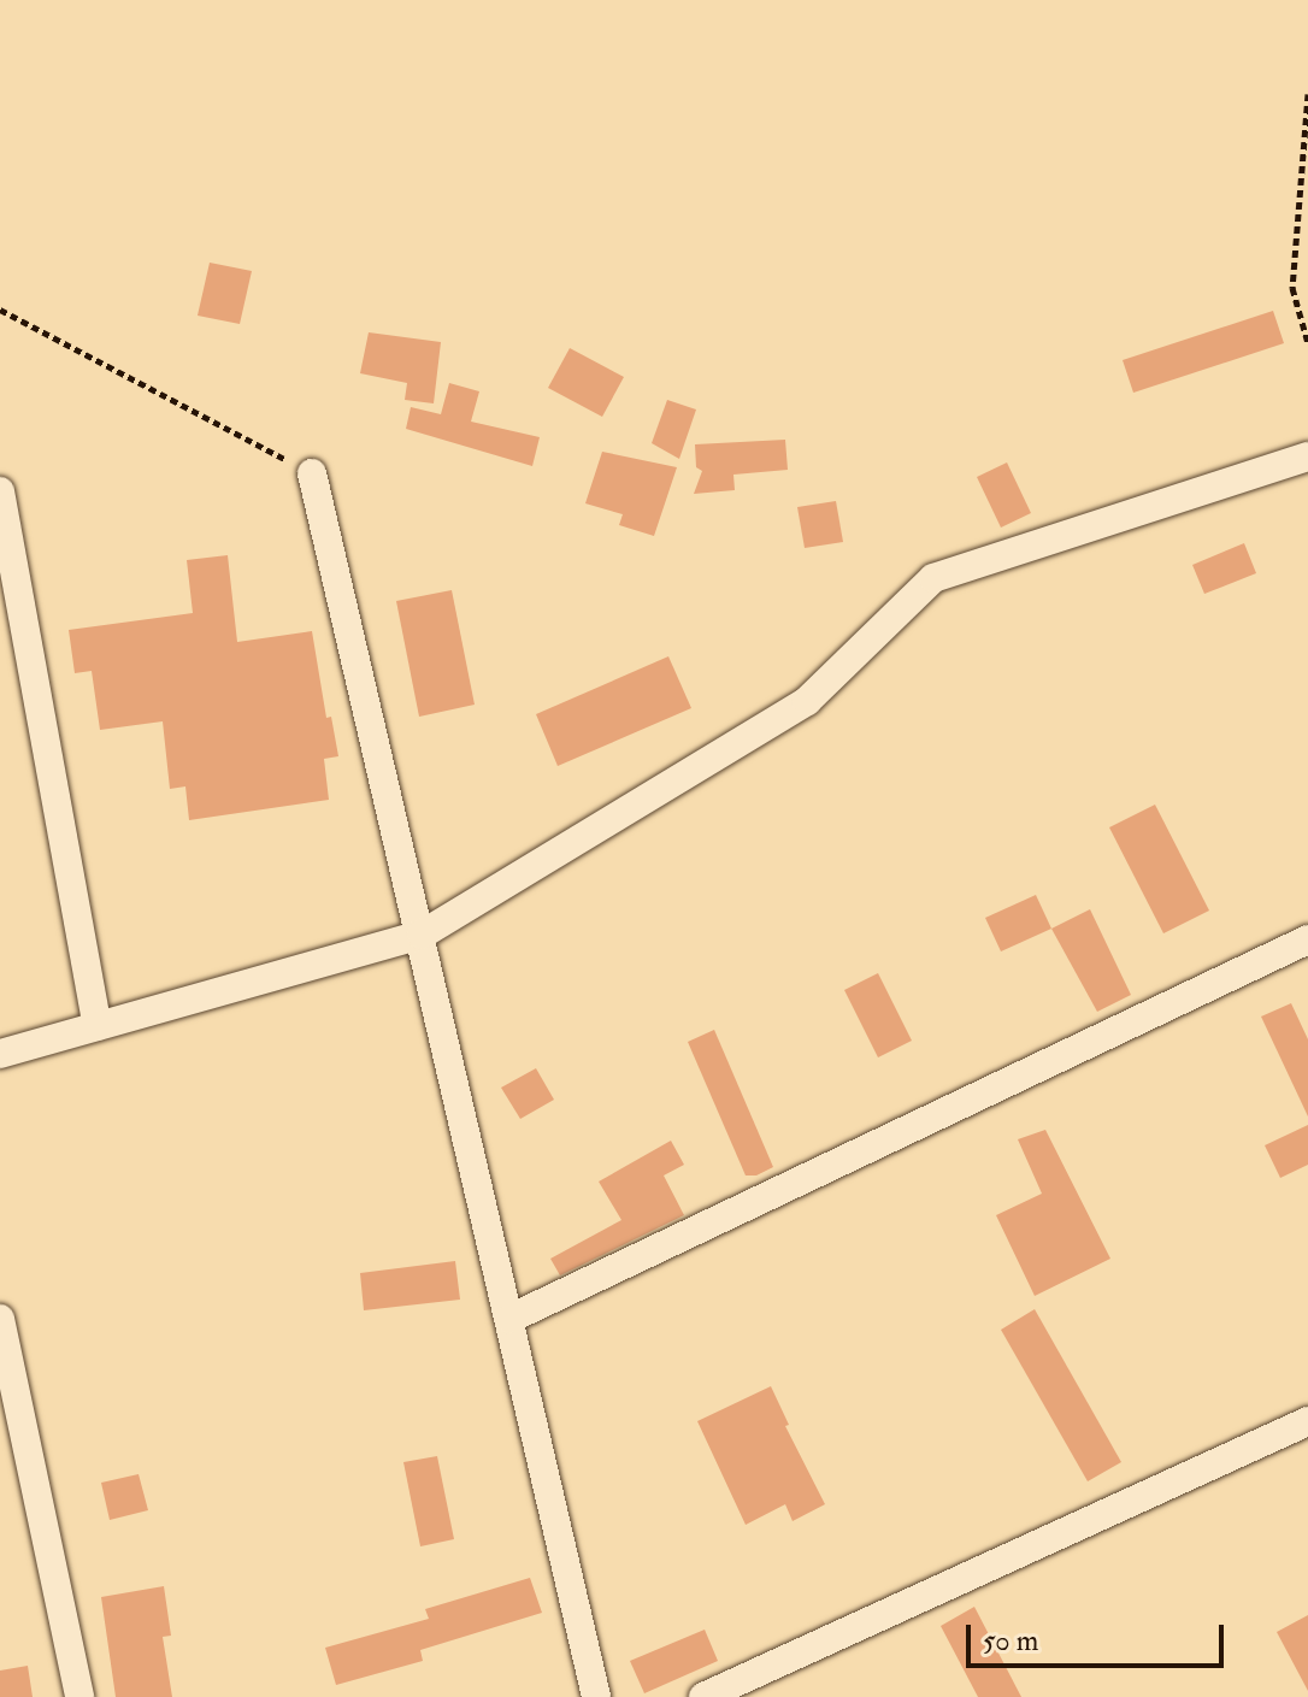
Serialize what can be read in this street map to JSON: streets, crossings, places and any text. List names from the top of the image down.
{
  "scale_bar": "50 m"
}
